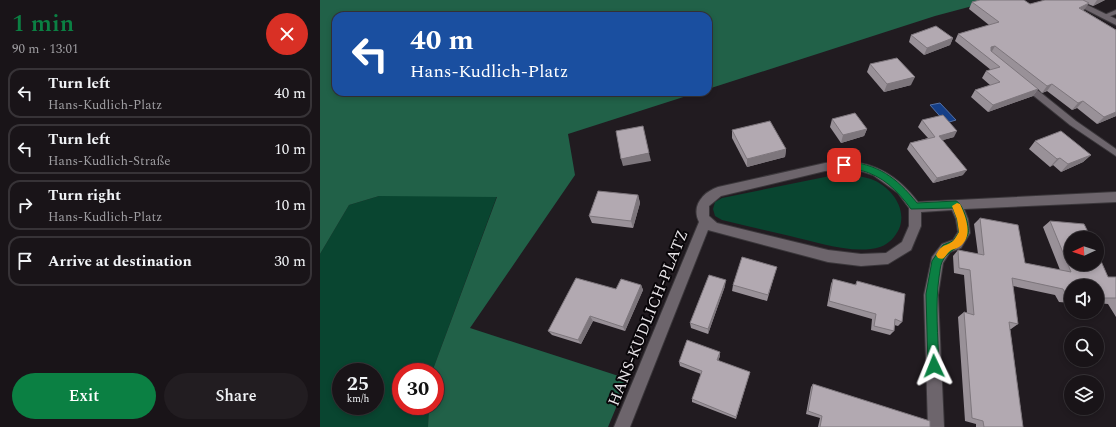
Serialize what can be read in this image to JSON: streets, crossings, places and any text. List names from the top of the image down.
{
  "streets": {
    "street": ["HANS-KUDLICH-PLATZ"]
  },
  "north": "left",
  "page": {
    "heading": ["1 min", "90 m · 13:01"],
    "turn": ["40 m", "Hans-Kudlich-Platz"],
    "list": [
      {
        "name": "Turn left",
        "note": "Hans-Kudlich-Platz",
        "value": "40 m"
      },
      {
        "name": "Turn left",
        "note": "Hans-Kudlich-Straße",
        "value": "10 m"
      },
      {
        "name": "Turn right",
        "note": "Hans-Kudlich-Platz",
        "value": "10 m"
      },
      {
        "name": "Arrive at destination",
        "value": "30 m"
      }
    ],
    "speed": "25 km/h",
    "limit": "30",
    "buttons": ["Exit", "Share"]
  }
}
